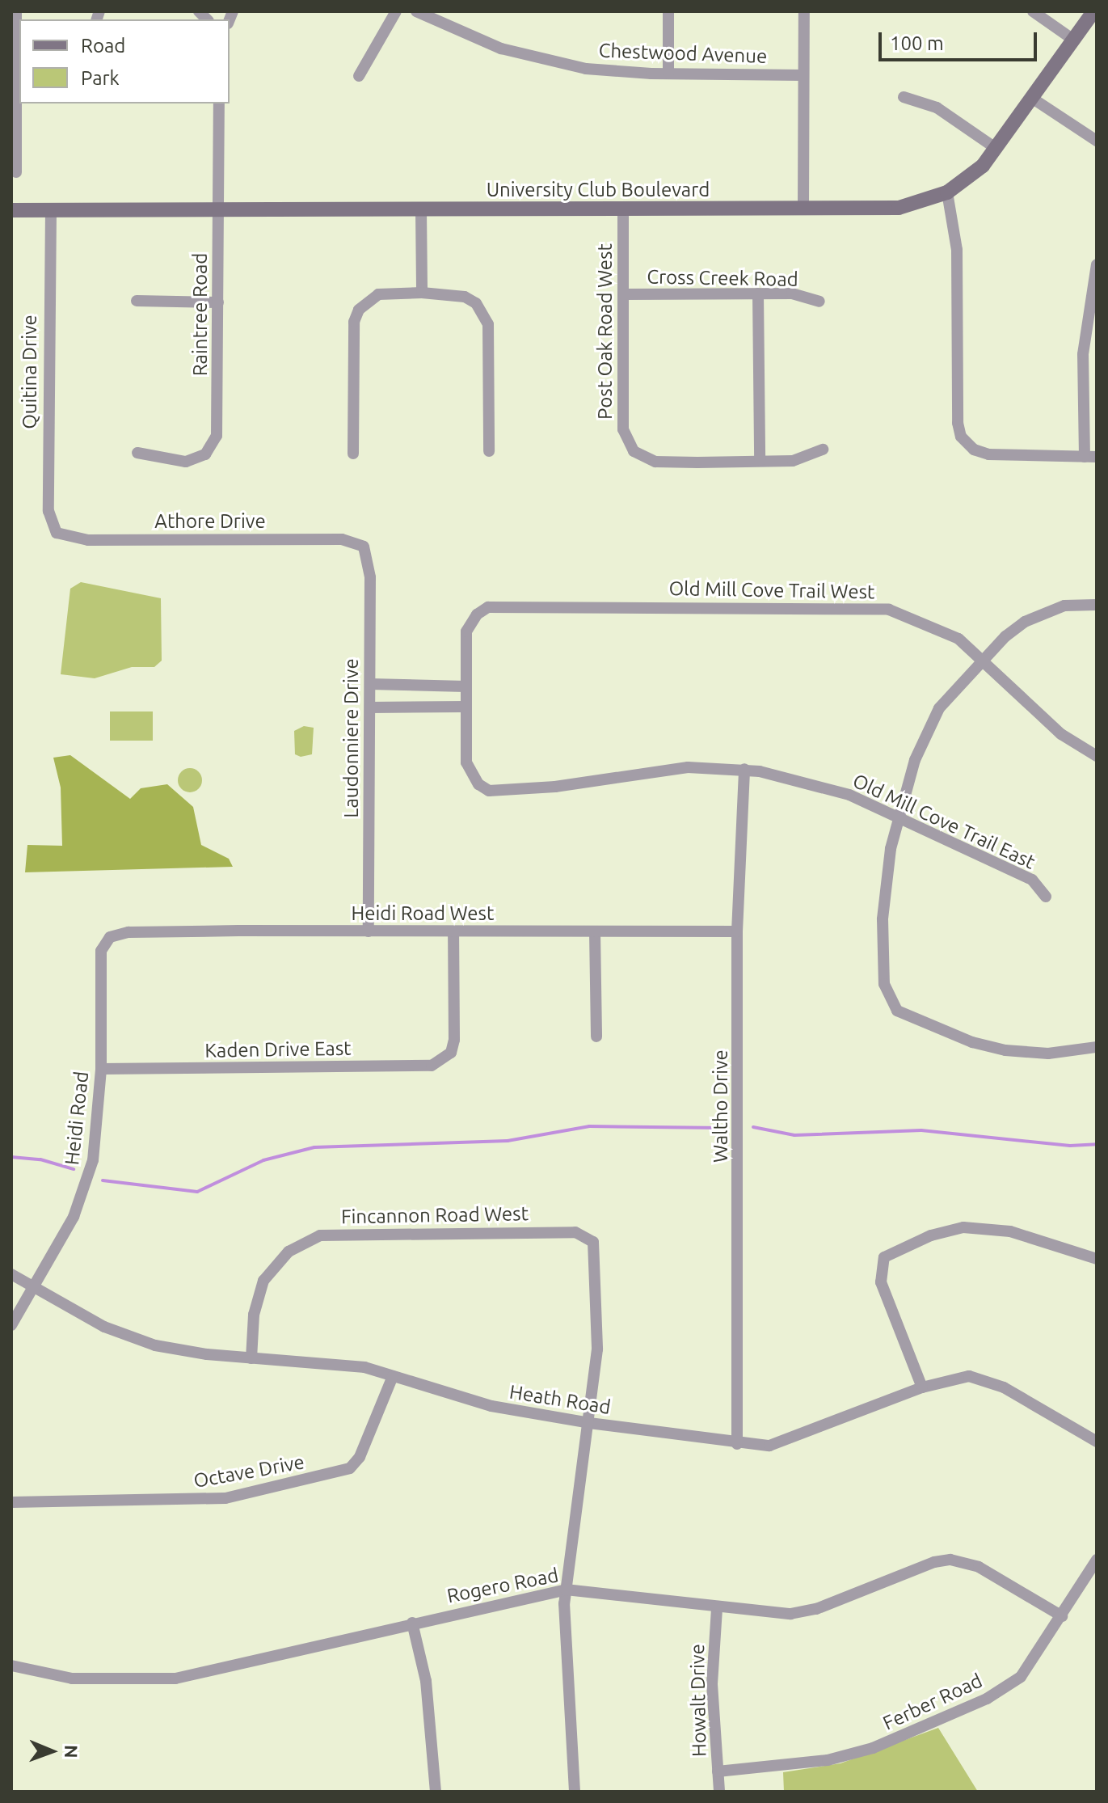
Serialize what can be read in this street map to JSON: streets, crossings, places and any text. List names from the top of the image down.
{
  "streets": {
    "street": [
      "Chestwood Avenue",
      "University Club Boulevard",
      "Cross Creek Road",
      "Raintree Road",
      "Post Oak Road West",
      "Quitina Drive",
      "Athore Drive",
      "Old Mill Cove Trail West",
      "Laudonniere Drive",
      "Old Mill Cove Trail East",
      "Heidi Road West",
      "Kaden Drive East",
      "Waltho Drive",
      "Heidi Road",
      "Fincannon Road West",
      "Heath Road",
      "Octave Drive",
      "Rogero Road",
      "Howalt Drive",
      "Ferber Road"
    ]
  },
  "crossings": [
    ["University Club Boulevard", "Raintree Road"],
    ["University Club Boulevard", "Post Oak Road West"],
    ["University Club Boulevard", "Quitina Drive"],
    ["Cross Creek Road", "Post Oak Road West"],
    ["Quitina Drive", "Athore Drive"],
    ["Athore Drive", "Laudonniere Drive"],
    ["Laudonniere Drive", "Heidi Road West"],
    ["Old Mill Cove Trail East", "Waltho Drive"],
    ["Heidi Road West", "Kaden Drive East"],
    ["Heidi Road West", "Waltho Drive"],
    ["Heidi Road West", "Heidi Road"],
    ["Kaden Drive East", "Heidi Road"],
    ["Waltho Drive", "Heath Road"],
    ["Heidi Road", "Heath Road"],
    ["Fincannon Road West", "Heath Road"],
    ["Heath Road", "Octave Drive"],
    ["Rogero Road", "Howalt Drive"],
    ["Rogero Road", "Ferber Road"],
    ["Howalt Drive", "Ferber Road"]
  ],
  "legend": ["Road", "Park"],
  "scale_bar": "100 m",
  "north": "right"
}
